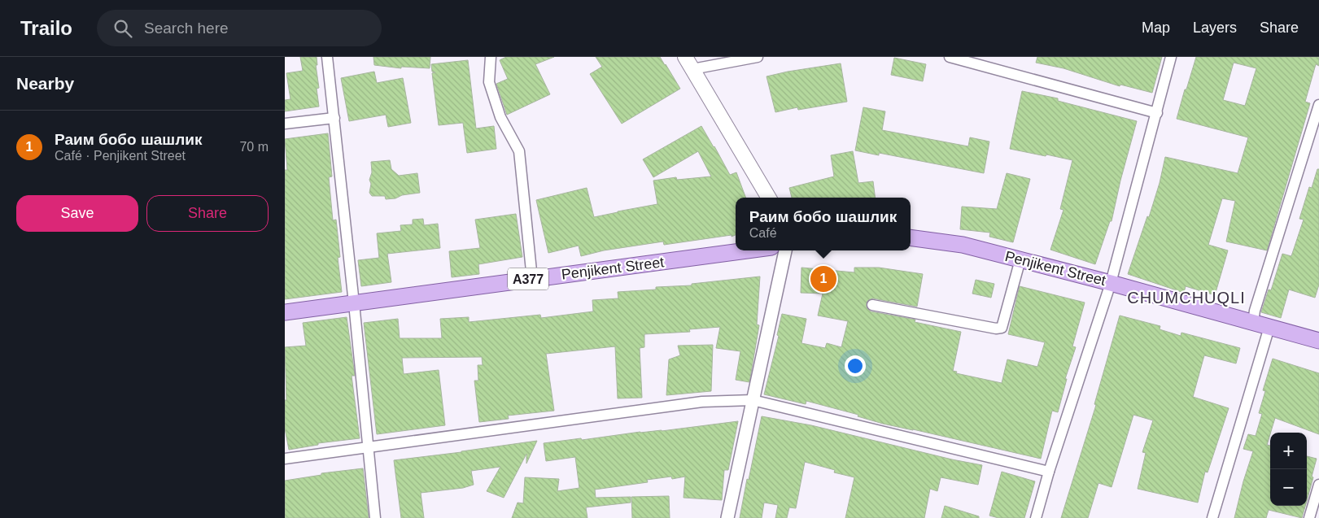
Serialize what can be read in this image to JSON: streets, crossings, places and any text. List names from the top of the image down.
{
  "streets": {
    "main road": ["Penjikent Street", "A377"]
  },
  "districts": ["CHUMCHUQLI"],
  "page": {
    "header": "Trailo",
    "search": "Search here",
    "nav": ["Map", "Layers", "Share"],
    "heading": "Nearby",
    "list": [
      {
        "mark": "1",
        "name": "Раим бобо шашлик",
        "note": "Café · Penjikent Street",
        "value": "70 m"
      }
    ],
    "buttons": ["Save", "Share"],
    "popup": ["Раим бобо шашлик", "Café"],
    "pins": "1",
    "map_buttons": ["+", "−"]
  }
}
